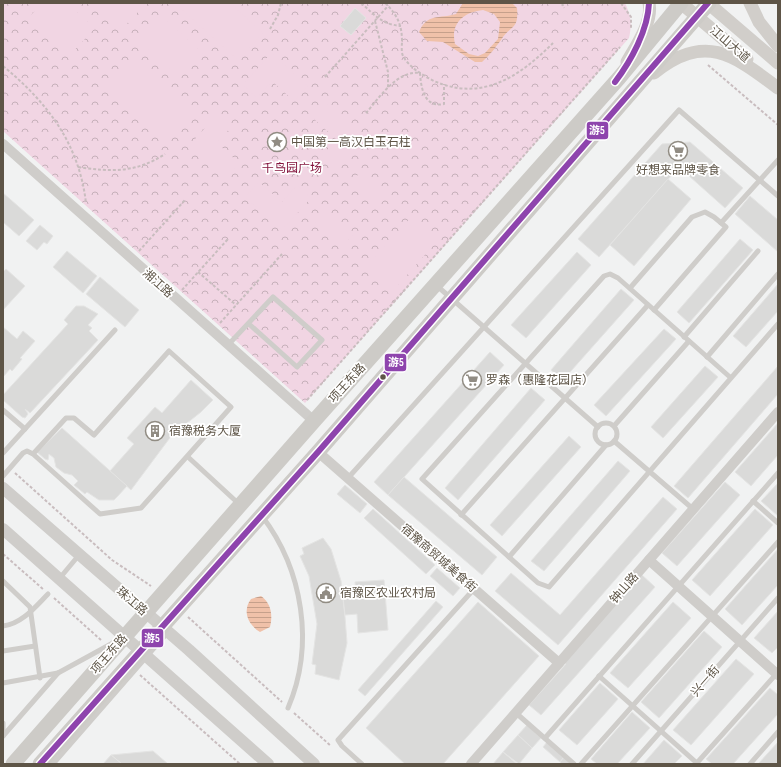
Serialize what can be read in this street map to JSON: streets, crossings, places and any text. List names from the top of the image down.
{
  "streets": {
    "main road": ["江山大道", "项王东路"],
    "street": [
      "湘江路",
      "宿豫商贸城美食街",
      "钟山路",
      "珠江路"
    ],
    "lane": ["兴一街"]
  },
  "crossings": [
    ["江山大道", "项王东路"],
    ["湘江路", "项王东路"],
    ["项王东路", "宿豫商贸城美食街"],
    ["项王东路", "珠江路"],
    ["宿豫商贸城美食街", "钟山路"]
  ],
  "parks": ["千鸟园广场"],
  "places": {
    "place": ["中国第一高汉白玉石柱"],
    "supermarket": ["好想来品牌零食", "罗森（惠隆花园店）"],
    "building": ["宿豫税务大厦"],
    "public building": ["宿豫区农业农村局"]
  },
  "lines": ["transit line 游5"]
}
